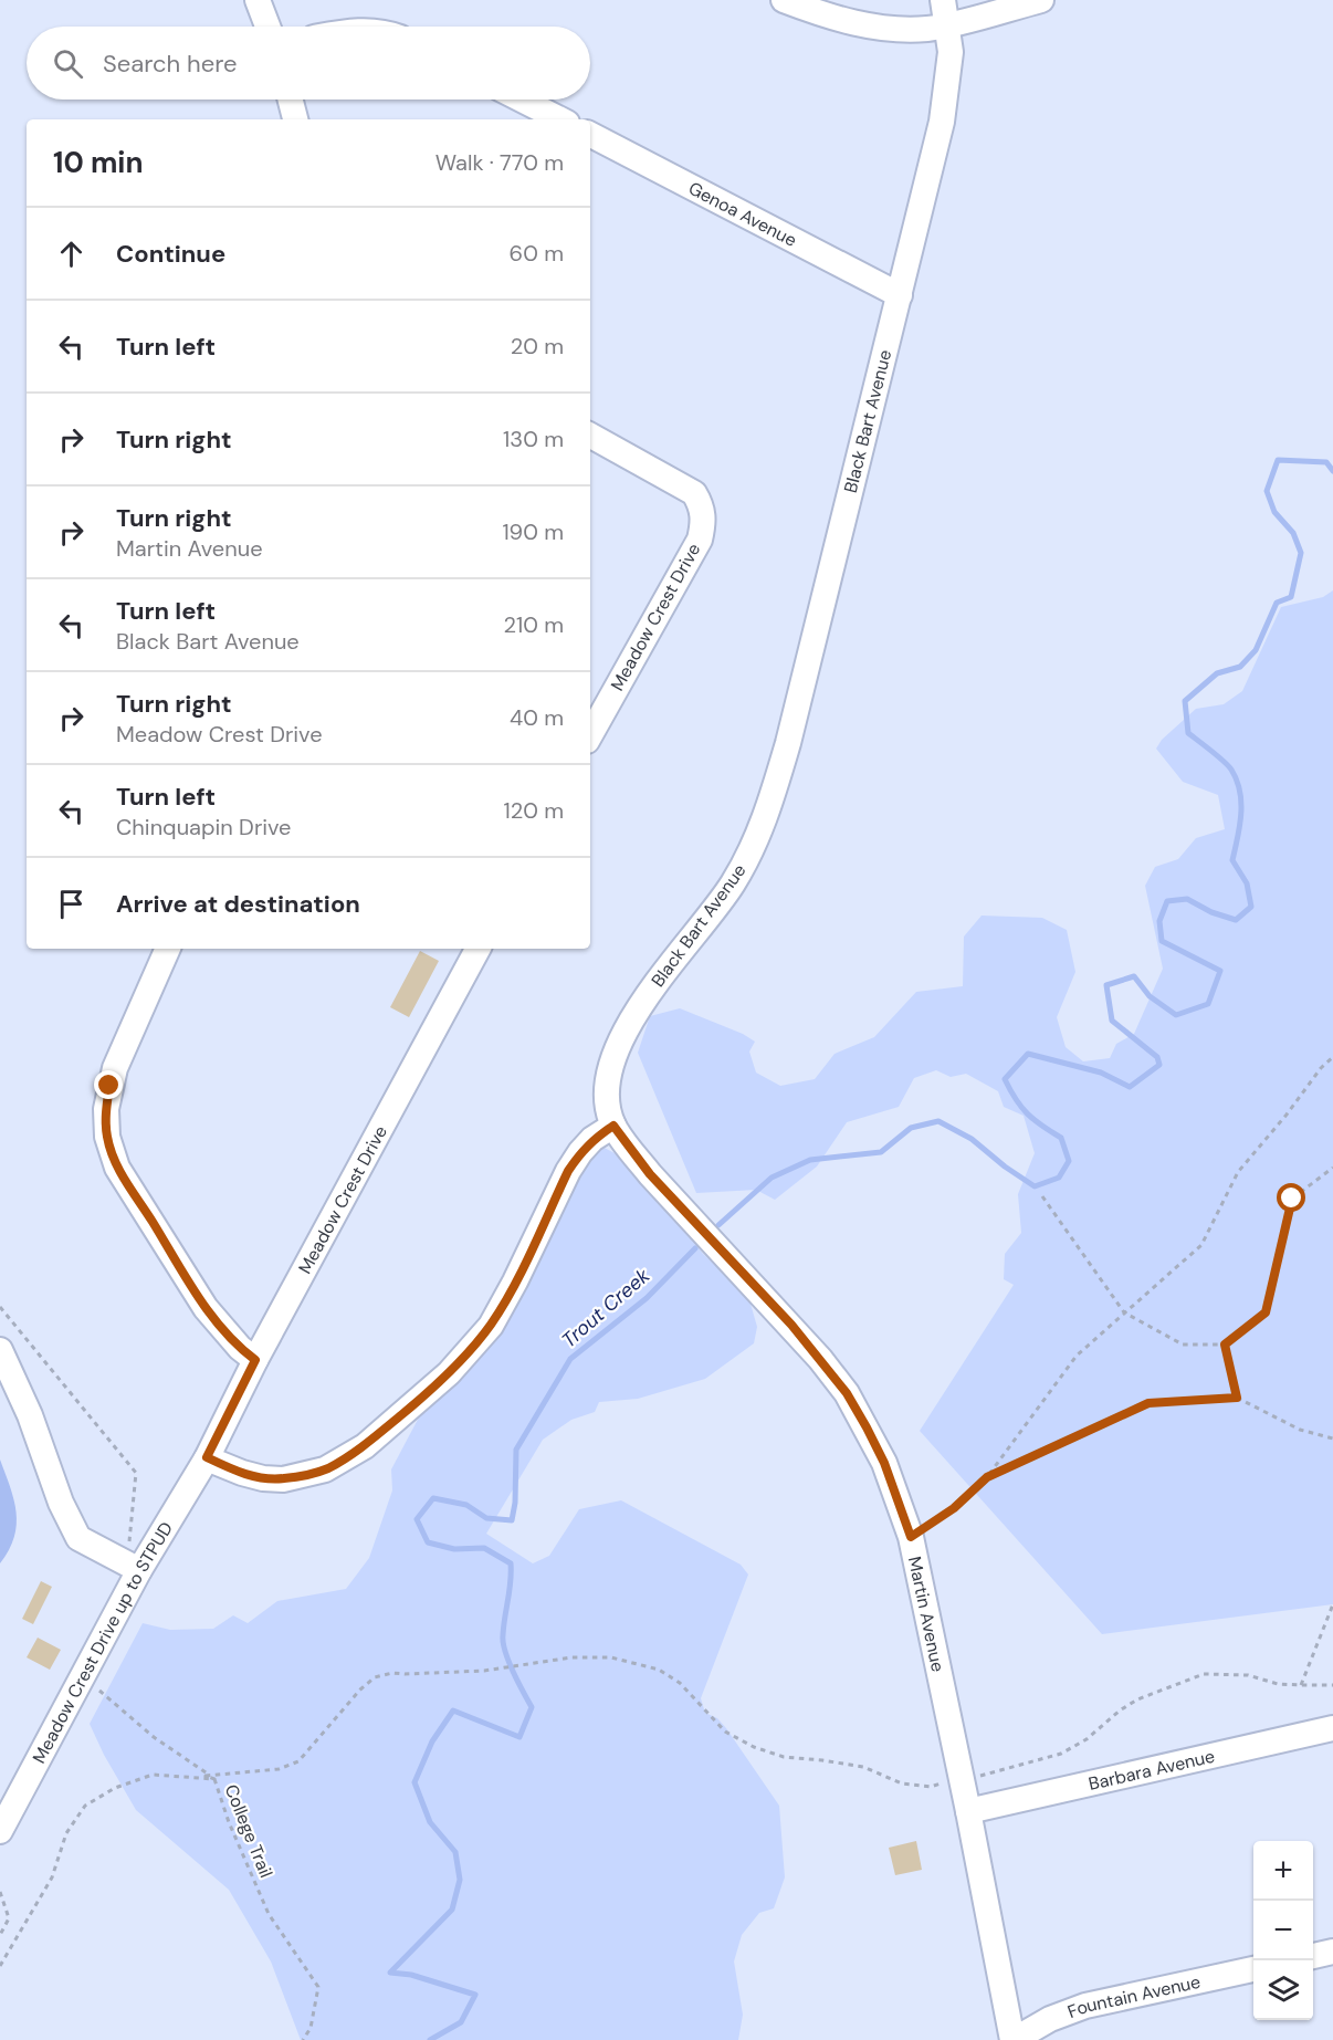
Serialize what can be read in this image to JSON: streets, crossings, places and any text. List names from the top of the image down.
{
  "streets": {
    "street": [
      "Genoa Avenue",
      "Black Bart Avenue",
      "Meadow Crest Drive",
      "Martin Avenue",
      "Meadow Crest Drive up to STPUD",
      "Barbara Avenue",
      "Fountain Avenue"
    ],
    "path": ["College Trail"]
  },
  "crossings": [
    ["Genoa Avenue", "Black Bart Avenue"],
    ["Black Bart Avenue", "Martin Avenue"],
    ["Meadow Crest Drive", "Meadow Crest Drive up to STPUD"],
    ["Martin Avenue", "Barbara Avenue"],
    ["Martin Avenue", "Fountain Avenue"],
    ["Meadow Crest Drive up to STPUD", "College Trail"]
  ],
  "water": ["Trout Creek"],
  "page": {
    "search": "Search here",
    "heading": ["10 min", "Walk · 770 m"],
    "list": [
      ["Continue", "60 m"],
      ["Turn left", "20 m"],
      ["Turn right", "130 m"],
      ["Turn right", "Martin Avenue", "190 m"],
      ["Turn left", "Black Bart Avenue", "210 m"],
      ["Turn right", "Meadow Crest Drive", "40 m"],
      ["Turn left", "Chinquapin Drive", "120 m"],
      "Arrive at destination"
    ],
    "map_buttons": ["+", "−"]
  }
}
